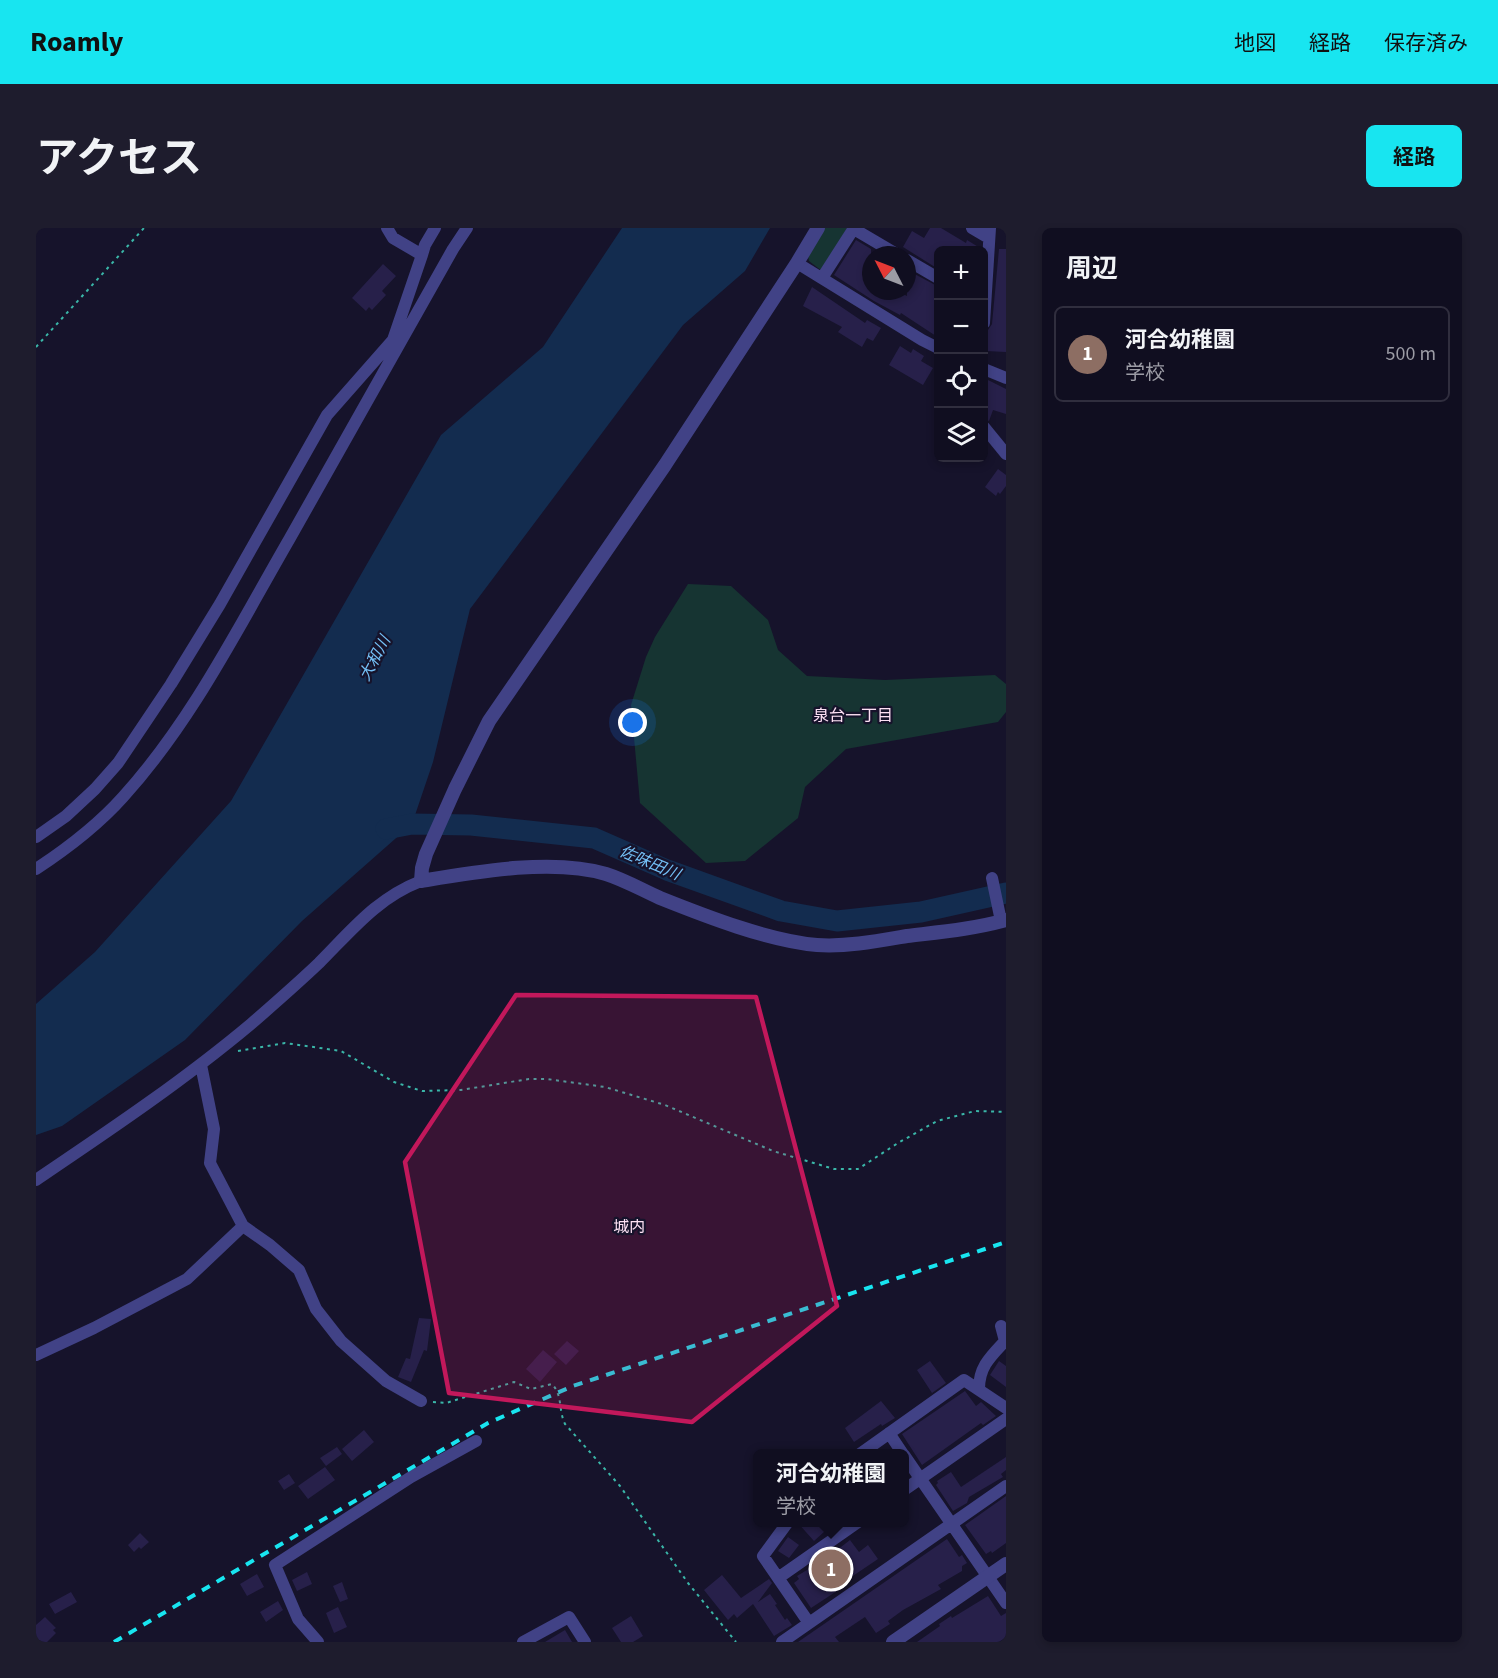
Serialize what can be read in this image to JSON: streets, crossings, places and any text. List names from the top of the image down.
{
  "districts": ["泉台一丁目", "城内"],
  "water": ["大和川", "佐味田川"],
  "north": "top left",
  "page": {
    "header": "Roamly",
    "nav": ["地図", "経路", "保存済み"],
    "title": "アクセス",
    "buttons": "経路",
    "heading": "周辺",
    "map_buttons": ["+", "−"],
    "list": [
      {
        "mark": "1",
        "name": "河合幼稚園",
        "note": "学校",
        "value": "500 m"
      }
    ],
    "popup": ["河合幼稚園", "学校"],
    "pins": "1"
  }
}
